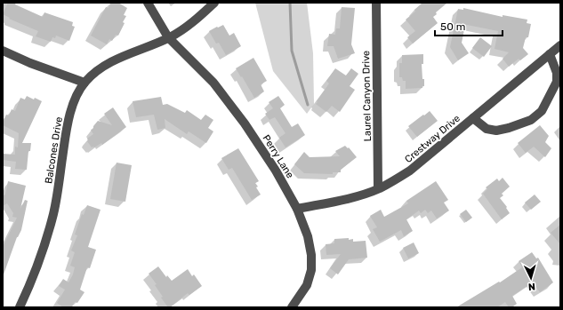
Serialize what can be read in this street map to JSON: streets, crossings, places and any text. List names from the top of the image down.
{
  "streets": {
    "street": [
      "Laurel Canyon Drive",
      "Crestway Drive",
      "Balcones Drive",
      "Perry Lane"
    ]
  },
  "crossings": [
    ["Laurel Canyon Drive", "Crestway Drive"],
    ["Crestway Drive", "Perry Lane"],
    ["Balcones Drive", "Perry Lane"]
  ],
  "scale_bar": "50 m",
  "north": "bottom"
}
